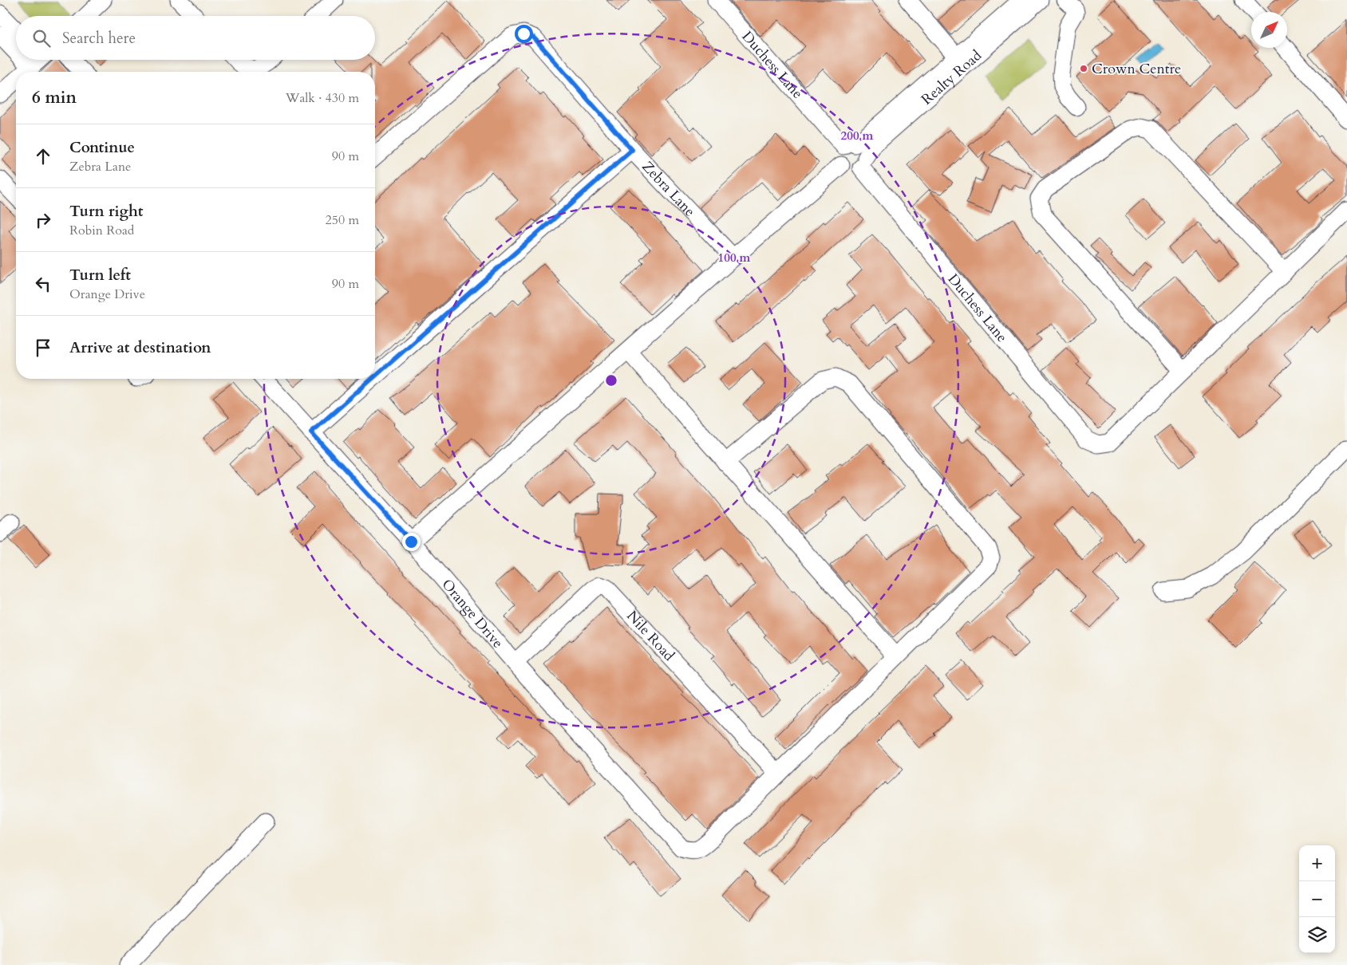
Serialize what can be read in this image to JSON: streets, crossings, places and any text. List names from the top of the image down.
{
  "streets": {
    "street": [
      "Duchess Lane",
      "Realty Road",
      "Zebra Lane",
      "Orange Drive",
      "Nile Road"
    ]
  },
  "crossings": [
    ["Duchess Lane", "Realty Road"],
    ["Orange Drive", "Nile Road"]
  ],
  "places": ["Crown Centre"],
  "north": "top right",
  "page": {
    "search": "Search here",
    "heading": ["6 min", "Walk · 430 m"],
    "list": [
      ["Continue", "Zebra Lane", "90 m"],
      ["Turn right", "Robin Road", "250 m"],
      ["Turn left", "Orange Drive", "90 m"],
      "Arrive at destination"
    ],
    "map_buttons": ["+", "−"]
  },
  "rings": ["200 m", "100 m"]
}
